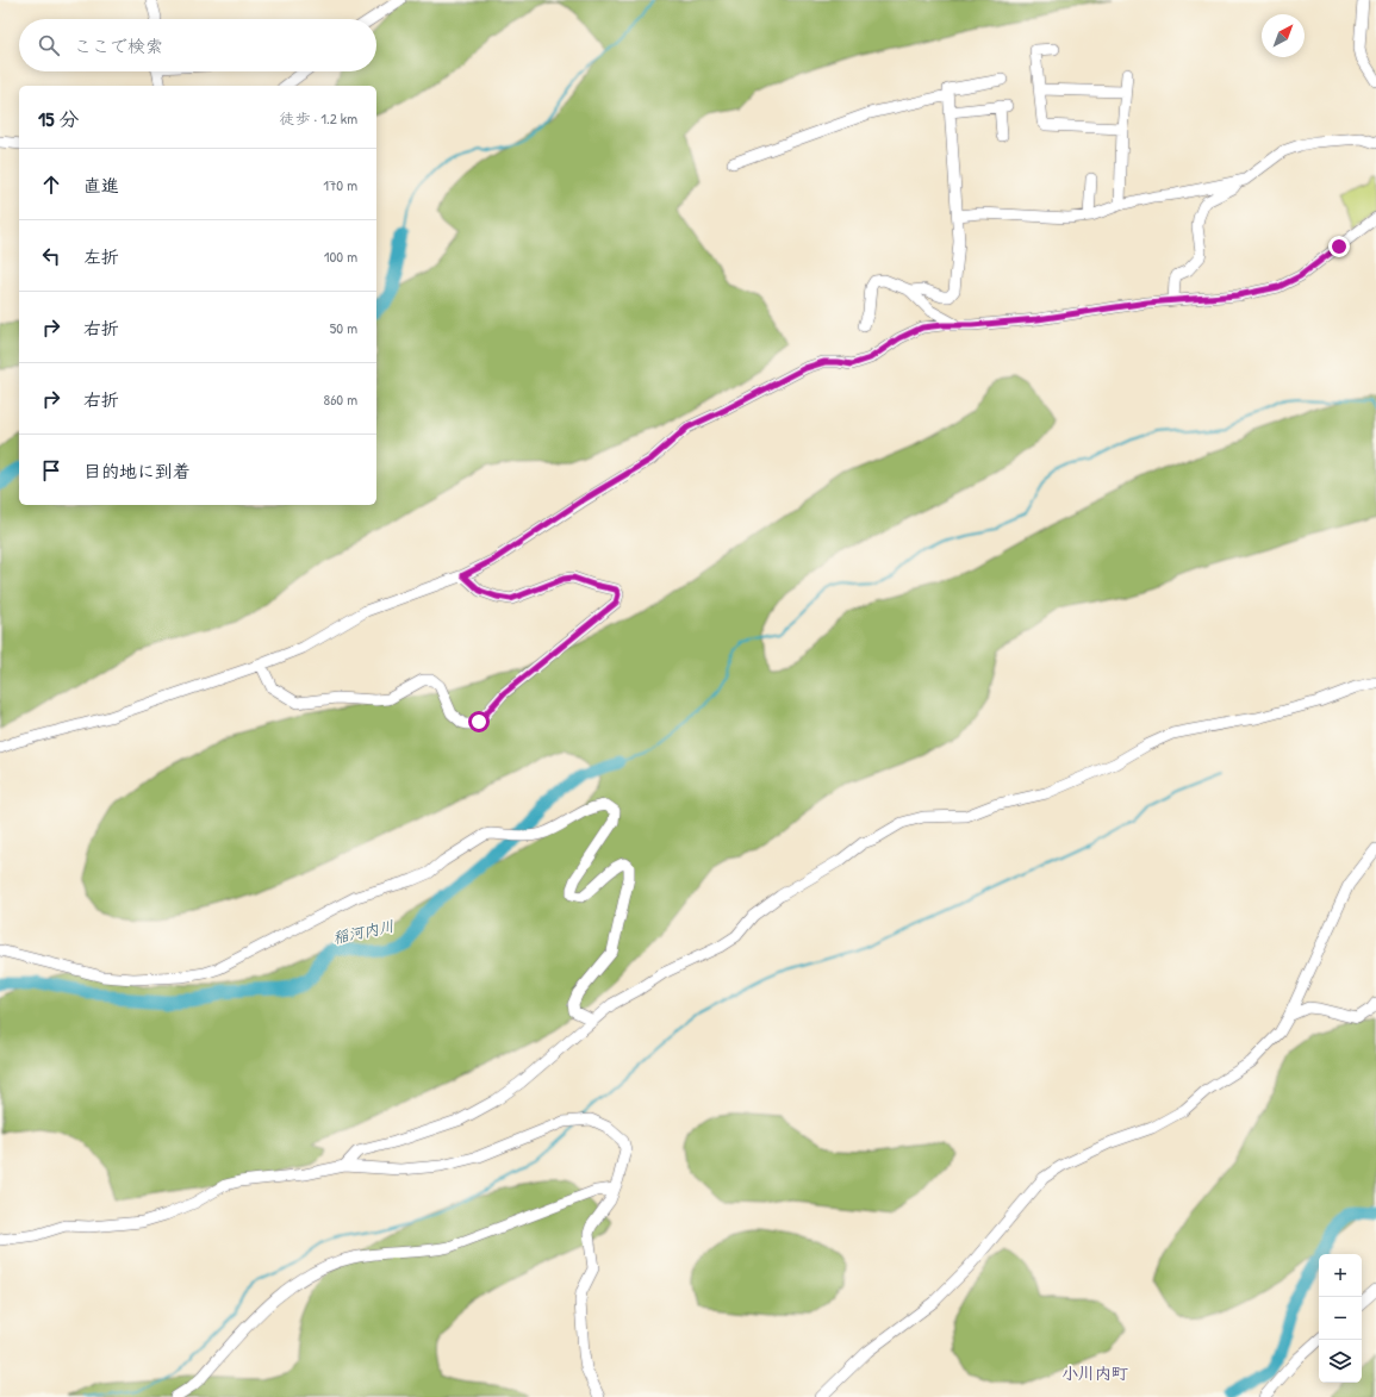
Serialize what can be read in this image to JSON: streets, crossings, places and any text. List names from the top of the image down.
{
  "districts": ["小川内町"],
  "water": ["稲河内川"],
  "north": "top right",
  "page": {
    "search": "ここで検索",
    "heading": ["15 分", "徒歩 · 1.2 km"],
    "list": [
      ["直進", "170 m"],
      ["左折", "100 m"],
      ["右折", "50 m"],
      ["右折", "860 m"],
      "目的地に到着"
    ],
    "map_buttons": ["+", "−"]
  }
}
